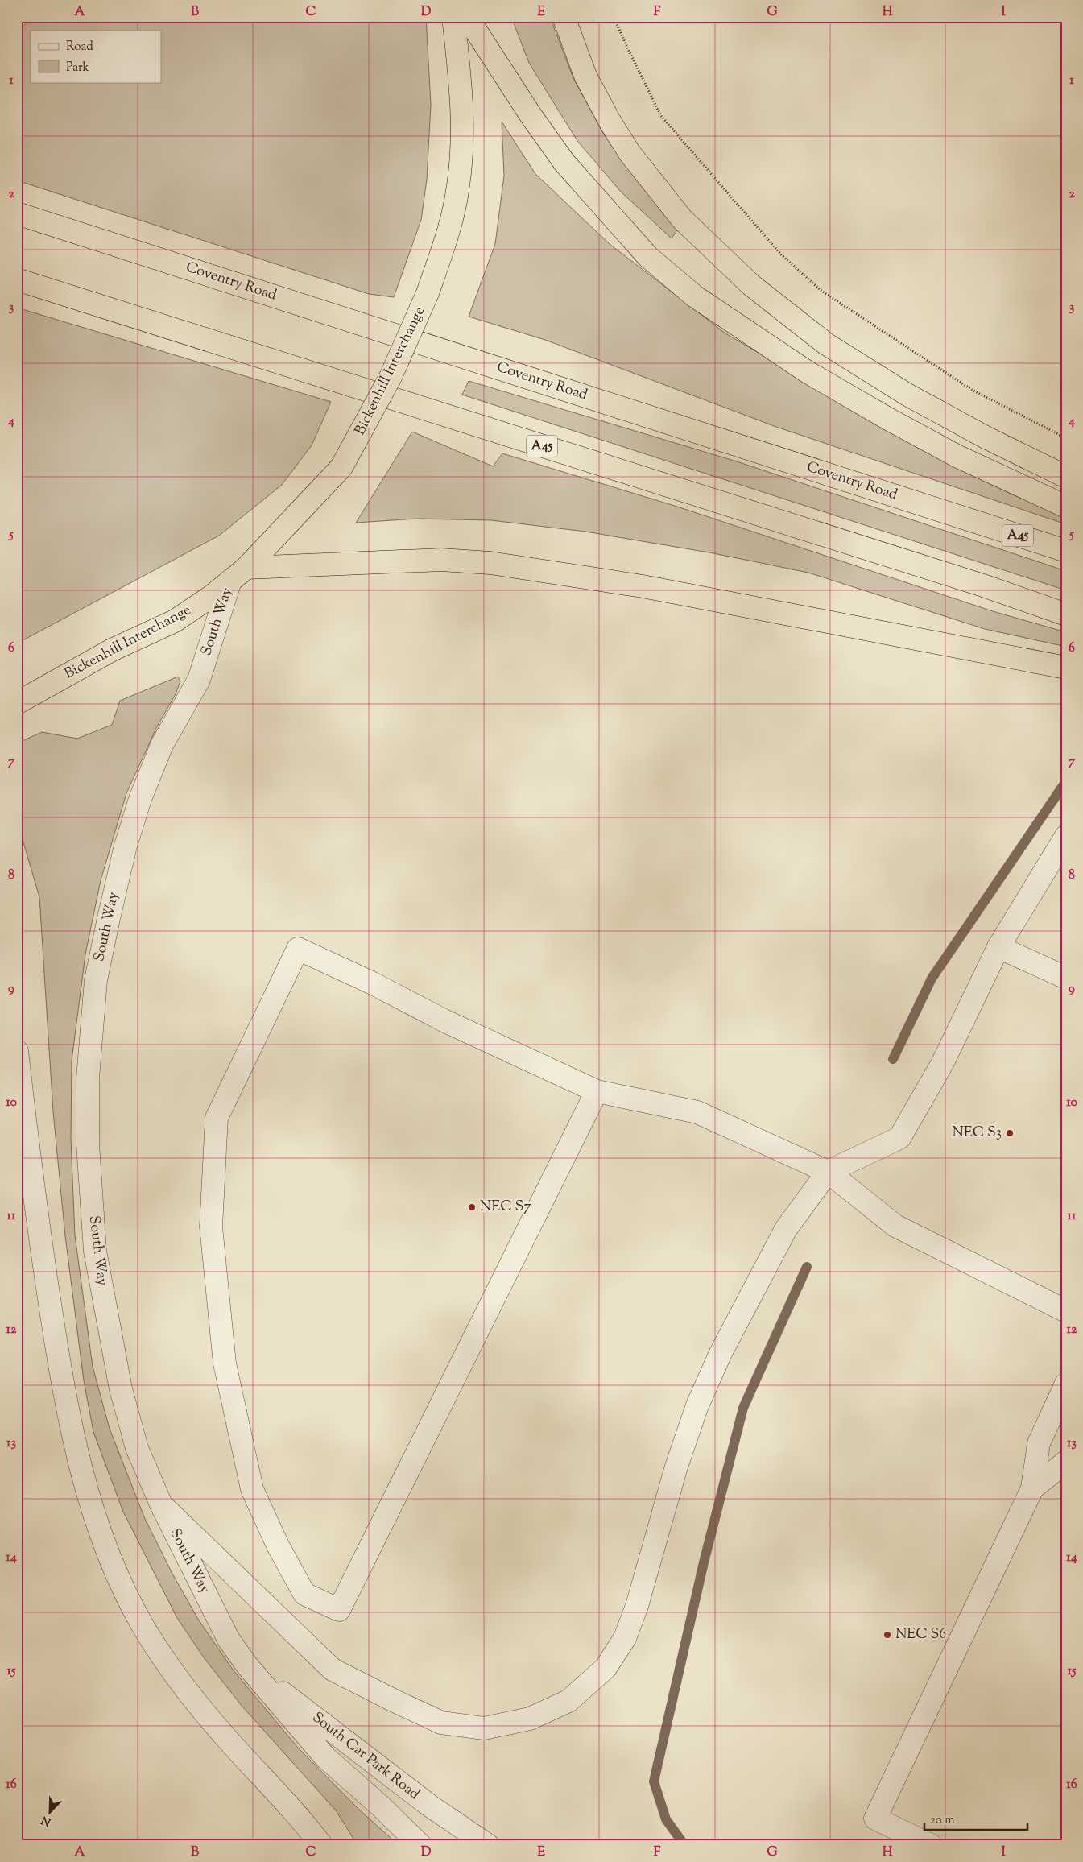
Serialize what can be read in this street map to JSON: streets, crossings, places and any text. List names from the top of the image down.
{
  "streets": {
    "highway": ["Coventry Road", "Bickenhill Interchange", "A45"],
    "street": ["South Way", "South Car Park Road"]
  },
  "crossings": [
    ["Bickenhill Interchange", "South Way"],
    ["South Way", "South Car Park Road"]
  ],
  "places": ["NEC S3", "NEC S7", "NEC S6"],
  "legend": ["Road", "Park"],
  "scale_bar": "20 m",
  "north": "bottom left",
  "grid": {
    "columns": [
      "A",
      "B",
      "C",
      "D",
      "E",
      "F",
      "G",
      "H",
      "I"
    ],
    "rows": [
      "1",
      "2",
      "3",
      "4",
      "5",
      "6",
      "7",
      "8",
      "9",
      "10",
      "11",
      "12",
      "13",
      "14",
      "15",
      "16"
    ]
  }
}
